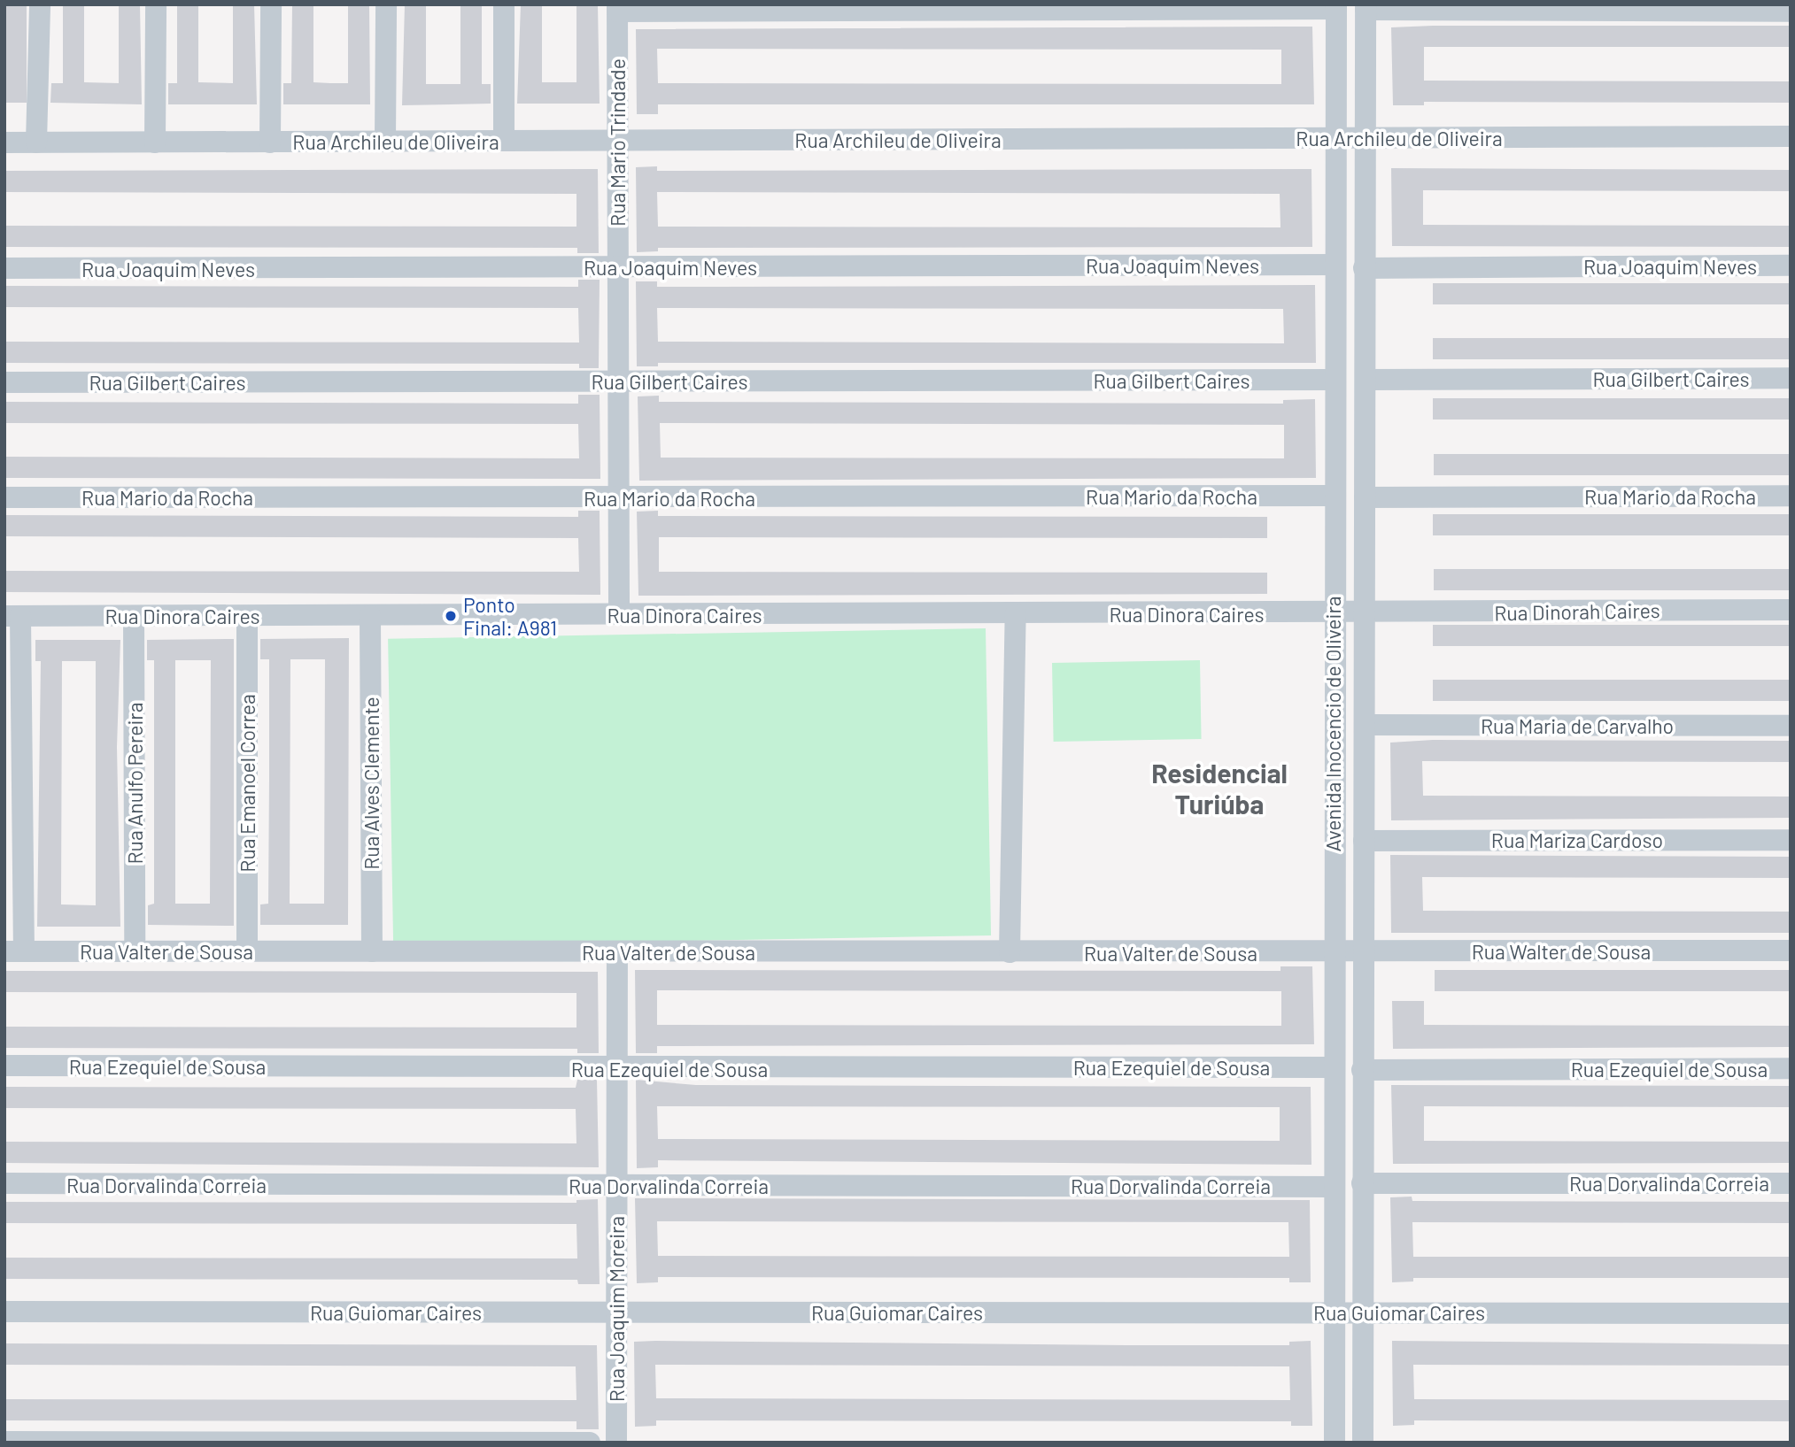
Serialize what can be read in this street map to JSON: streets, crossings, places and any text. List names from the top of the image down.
{
  "streets": {
    "street": [
      "Rua Archileu de Oliveira",
      "Rua Mario Trindade",
      "Rua Joaquim Neves",
      "Rua Gilbert Caires",
      "Rua Mario da Rocha",
      "Rua Dinorah Caires",
      "Rua Dinora Caires",
      "Avenida Inocencio de Oliveira",
      "Rua Maria de Carvalho",
      "Rua Anulfo Pereira",
      "Rua Emanoel Correa",
      "Rua Alves Clemente",
      "Rua Mariza Cardoso",
      "Rua Valter de Sousa",
      "Rua Walter de Sousa",
      "Rua Ezequiel de Sousa",
      "Rua Dorvalinda Correia",
      "Rua Joaquim Moreira",
      "Rua Guiomar Caires"
    ]
  },
  "crossings": [
    ["Rua Archileu de Oliveira", "Rua Mario Trindade"],
    ["Rua Archileu de Oliveira", "Avenida Inocencio de Oliveira"],
    ["Rua Mario Trindade", "Rua Joaquim Neves"],
    ["Rua Mario Trindade", "Rua Gilbert Caires"],
    ["Rua Mario Trindade", "Rua Mario da Rocha"],
    ["Rua Mario Trindade", "Rua Dinora Caires"],
    ["Rua Joaquim Neves", "Avenida Inocencio de Oliveira"],
    ["Rua Gilbert Caires", "Avenida Inocencio de Oliveira"],
    ["Rua Mario da Rocha", "Avenida Inocencio de Oliveira"],
    ["Rua Dinorah Caires", "Rua Dinora Caires"],
    ["Rua Dinorah Caires", "Avenida Inocencio de Oliveira"],
    ["Rua Dinora Caires", "Avenida Inocencio de Oliveira"],
    ["Rua Dinora Caires", "Rua Anulfo Pereira"],
    ["Rua Dinora Caires", "Rua Emanoel Correa"],
    ["Rua Dinora Caires", "Rua Alves Clemente"],
    ["Avenida Inocencio de Oliveira", "Rua Maria de Carvalho"],
    ["Avenida Inocencio de Oliveira", "Rua Mariza Cardoso"],
    ["Avenida Inocencio de Oliveira", "Rua Valter de Sousa"],
    ["Avenida Inocencio de Oliveira", "Rua Walter de Sousa"],
    ["Avenida Inocencio de Oliveira", "Rua Ezequiel de Sousa"],
    ["Avenida Inocencio de Oliveira", "Rua Dorvalinda Correia"],
    ["Avenida Inocencio de Oliveira", "Rua Guiomar Caires"],
    ["Rua Anulfo Pereira", "Rua Valter de Sousa"],
    ["Rua Emanoel Correa", "Rua Valter de Sousa"],
    ["Rua Alves Clemente", "Rua Valter de Sousa"],
    ["Rua Valter de Sousa", "Rua Walter de Sousa"],
    ["Rua Valter de Sousa", "Rua Joaquim Moreira"],
    ["Rua Ezequiel de Sousa", "Rua Joaquim Moreira"],
    ["Rua Dorvalinda Correia", "Rua Joaquim Moreira"],
    ["Rua Joaquim Moreira", "Rua Guiomar Caires"]
  ],
  "districts": ["Residencial Turiúba"],
  "places": ["Ponto Final: A981"]
}
